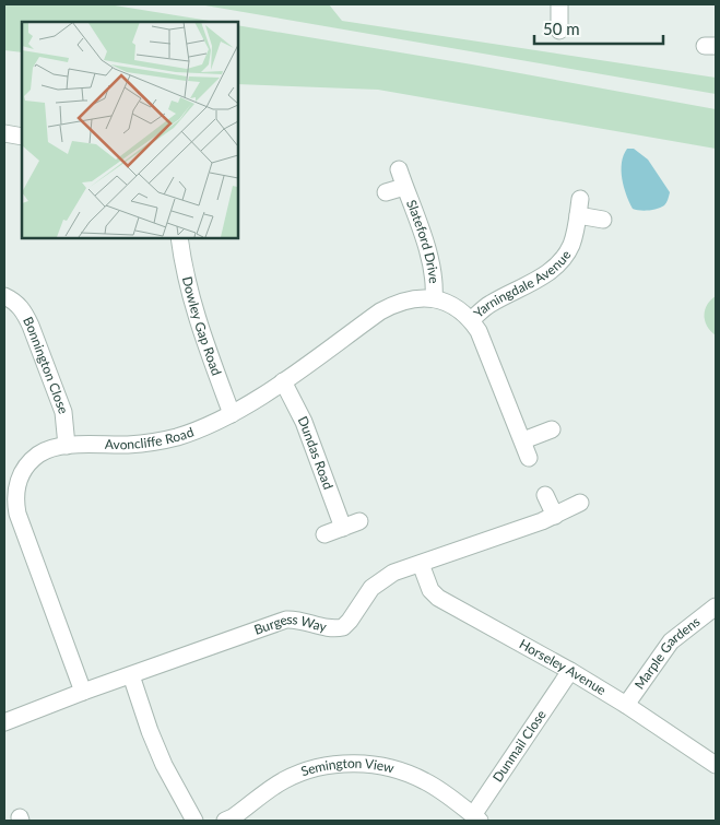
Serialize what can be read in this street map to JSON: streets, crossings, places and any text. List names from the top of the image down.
{
  "streets": {
    "street": [
      "Slateford Drive",
      "Yarningdale Avenue",
      "Dowley Gap Road",
      "Bonnington Close",
      "Avoncliffe Road",
      "Dundas Road",
      "Burgess Way",
      "Marple Gardens",
      "Horseley Avenue",
      "Dunmail Close",
      "Semington View"
    ]
  },
  "crossings": [
    ["Slateford Drive", "Avoncliffe Road"],
    ["Yarningdale Avenue", "Avoncliffe Road"],
    ["Dowley Gap Road", "Avoncliffe Road"],
    ["Bonnington Close", "Avoncliffe Road"],
    ["Avoncliffe Road", "Dundas Road"],
    ["Avoncliffe Road", "Burgess Way"],
    ["Burgess Way", "Horseley Avenue"],
    ["Marple Gardens", "Horseley Avenue"],
    ["Horseley Avenue", "Dunmail Close"],
    ["Dunmail Close", "Semington View"]
  ],
  "scale_bar": "50 m"
}
